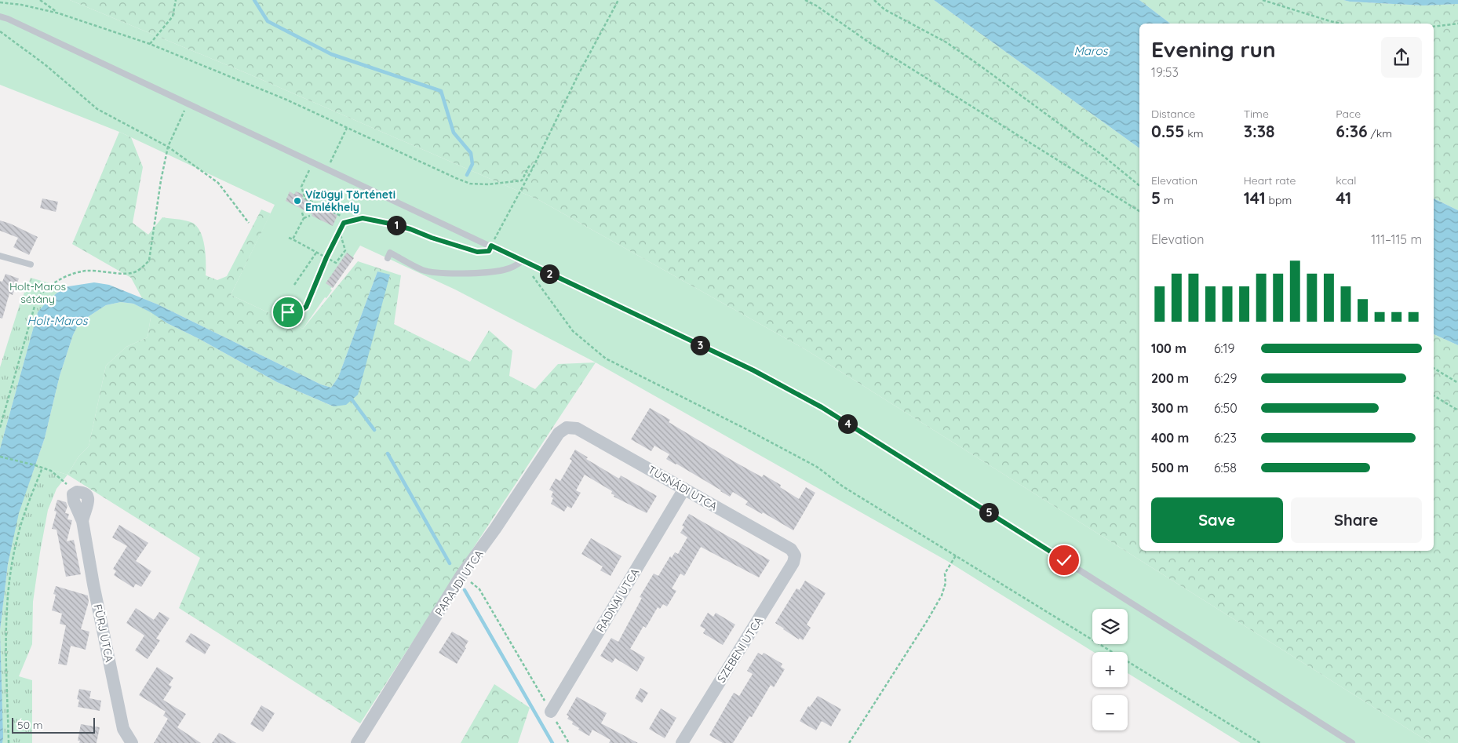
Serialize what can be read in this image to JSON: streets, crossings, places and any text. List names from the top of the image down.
{
  "streets": {
    "street": [
      "TUSNÁDI UTCA",
      "PARAJDI UTCA",
      "RADNAI UTCA",
      "FÜRJ UTCA",
      "SZEBENI UTCA"
    ]
  },
  "crossings": [
    ["TUSNÁDI UTCA", "PARAJDI UTCA"],
    ["TUSNÁDI UTCA", "RADNAI UTCA"],
    ["TUSNÁDI UTCA", "SZEBENI UTCA"]
  ],
  "water": ["Maros", "Holt-Maros"],
  "parks": ["Holt-Maros sétány"],
  "places": ["Vízügyi Történeti Emlékhely"],
  "scale_bar": "50 m",
  "page": {
    "heading": ["Evening run", "19:53"],
    "stats": [
      ["Distance", "0.55 km"],
      ["Time", "3:38"],
      ["Pace", "6:36 /km"],
      ["Elevation", "5 m"],
      ["Heart rate", "141 bpm"],
      ["kcal", "41"]
    ],
    "pins": [
      "1",
      "2",
      "3",
      "4",
      "5"
    ],
    "chart": ["Elevation", "111–115 m"],
    "list": [
      {
        "name": "100 m",
        "note": "6:19"
      },
      {
        "name": "200 m",
        "note": "6:29"
      },
      {
        "name": "300 m",
        "note": "6:50"
      },
      {
        "name": "400 m",
        "note": "6:23"
      },
      {
        "name": "500 m",
        "note": "6:58"
      }
    ],
    "buttons": ["Save", "Share"],
    "map_buttons": ["+", "−"],
    "scale": "50 m"
  }
}
